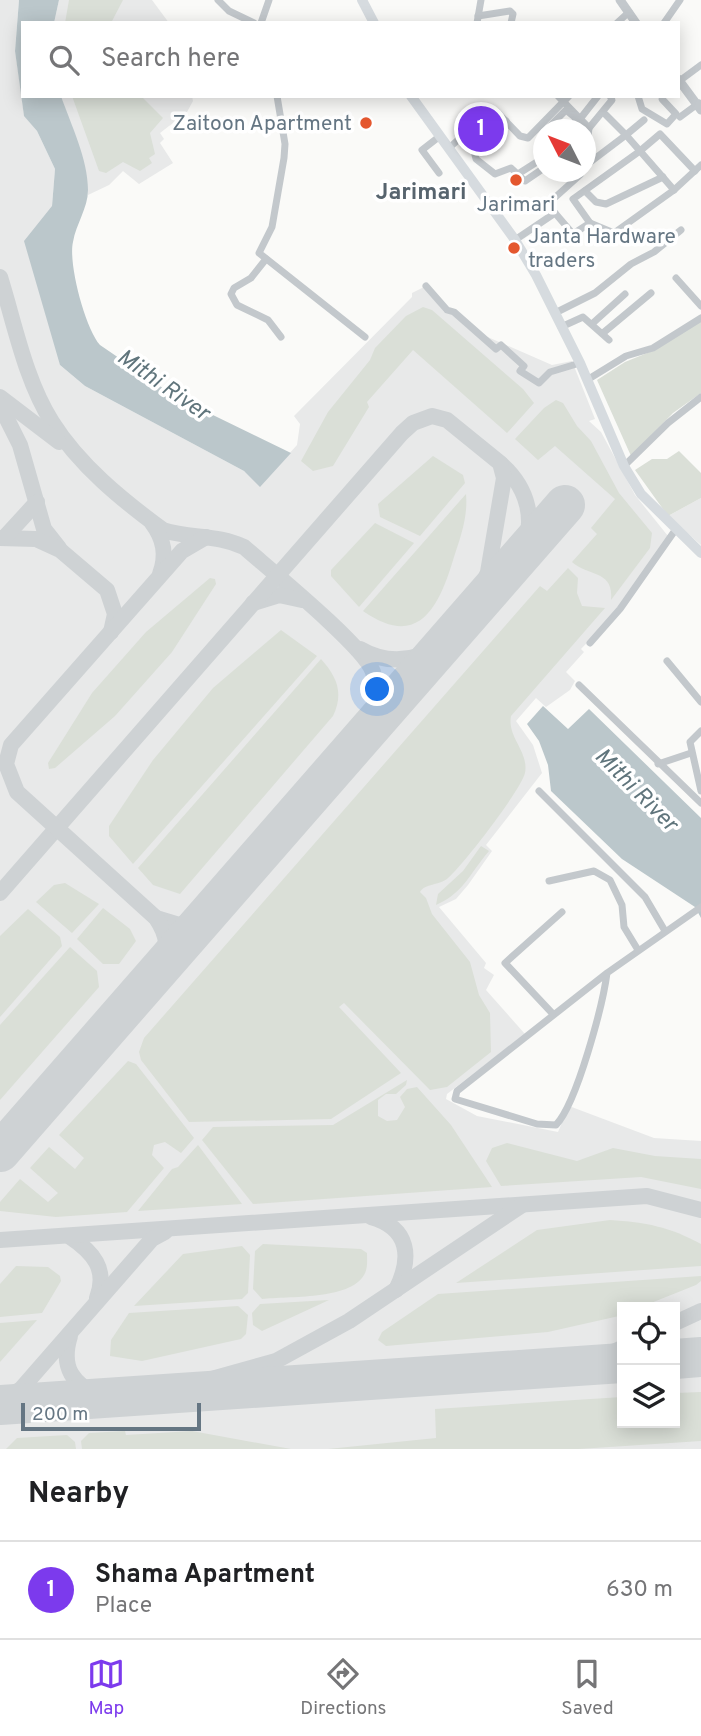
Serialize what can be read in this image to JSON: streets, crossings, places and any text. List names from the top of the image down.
{
  "districts": ["Jarimari"],
  "water": ["Mithi River"],
  "places": ["Zaitoon Apartment", "Jarimari", "Janta Hardware traders"],
  "scale_bar": "200 m",
  "north": "top left",
  "page": {
    "search": "Search here",
    "pins": "1",
    "scale": "200 m",
    "heading": "Nearby",
    "list": [
      {
        "mark": "1",
        "name": "Shama Apartment",
        "note": "Place",
        "value": "630 m"
      }
    ],
    "nav": ["Map", "Directions", "Saved"]
  }
}
